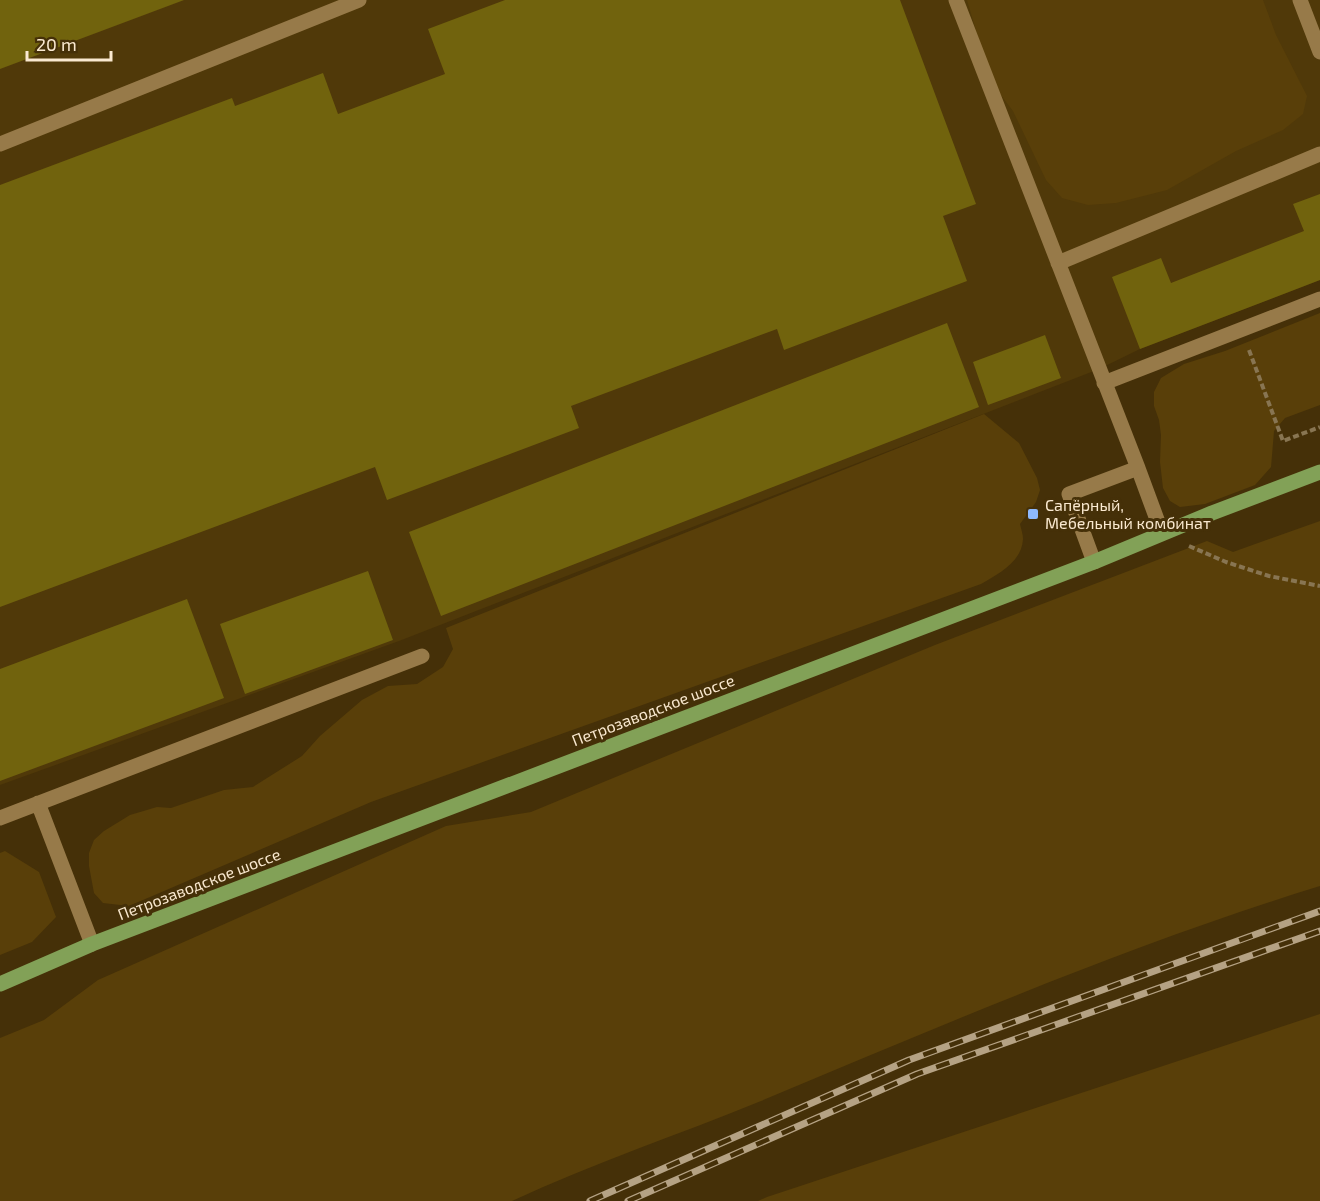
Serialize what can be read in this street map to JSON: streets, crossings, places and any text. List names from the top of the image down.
{
  "streets": {
    "main road": ["Петрозаводское шоссе"]
  },
  "places": {
    "transit": ["Сапёрный, Мебельный комбинат"]
  },
  "scale_bar": "20 m"
}
